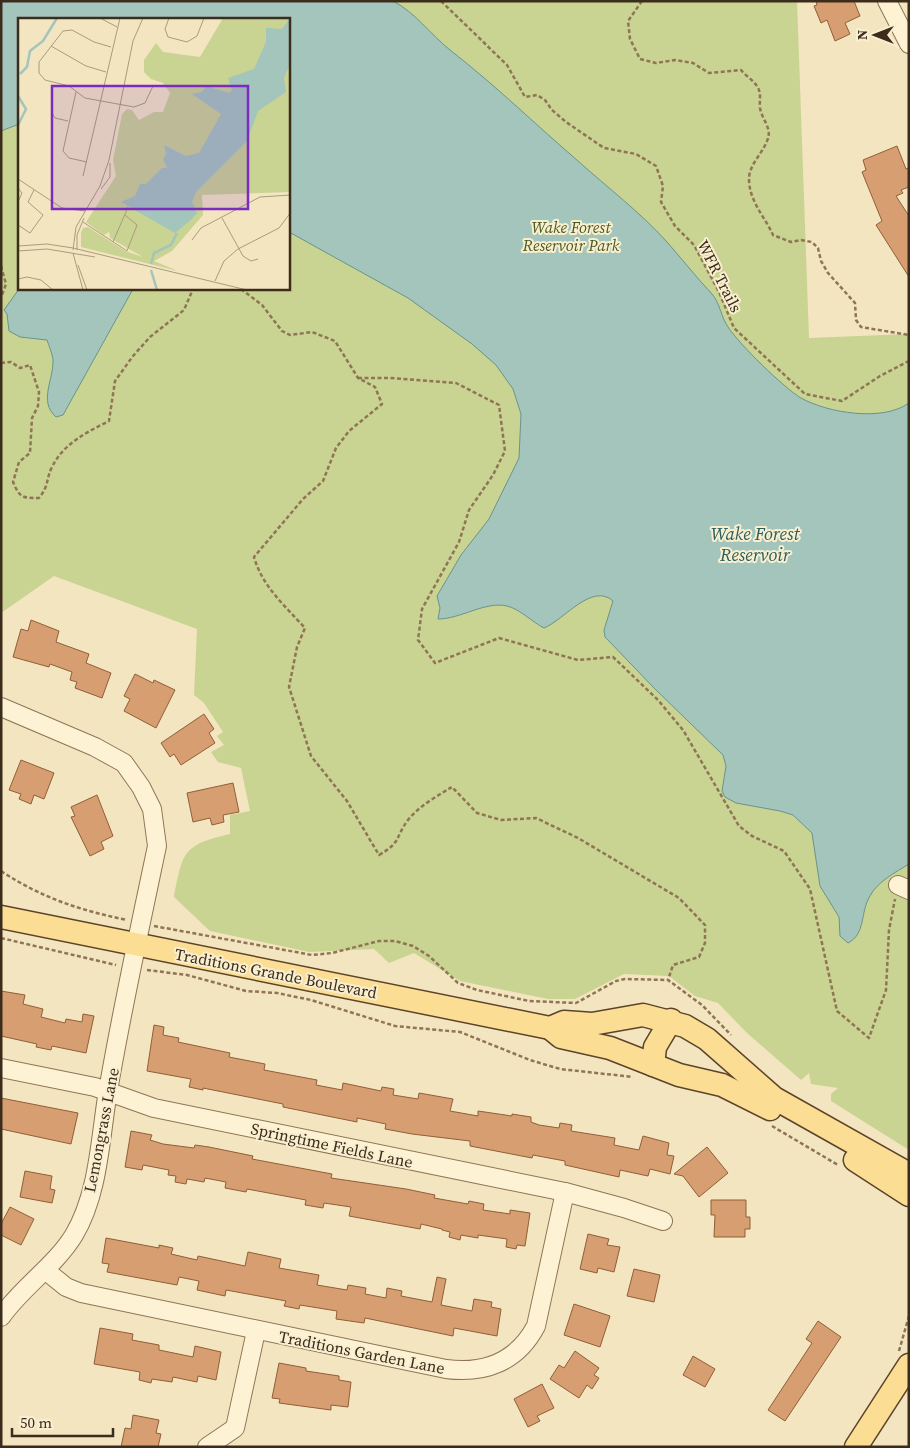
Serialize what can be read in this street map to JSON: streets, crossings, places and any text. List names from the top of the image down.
{
  "streets": {
    "main road": ["Traditions Grande Boulevard"],
    "street": ["Lemongrass Lane", "Springtime Fields Lane", "Traditions Garden Lane"],
    "path": ["WFR Trails"]
  },
  "crossings": [
    ["Traditions Grande Boulevard", "Lemongrass Lane"],
    ["Lemongrass Lane", "Springtime Fields Lane"],
    ["Lemongrass Lane", "Traditions Garden Lane"],
    ["Springtime Fields Lane", "Traditions Garden Lane"]
  ],
  "water": ["Wake Forest Reservoir"],
  "parks": ["Wake Forest Reservoir Park"],
  "scale_bar": "50 m",
  "north": "left"
}
